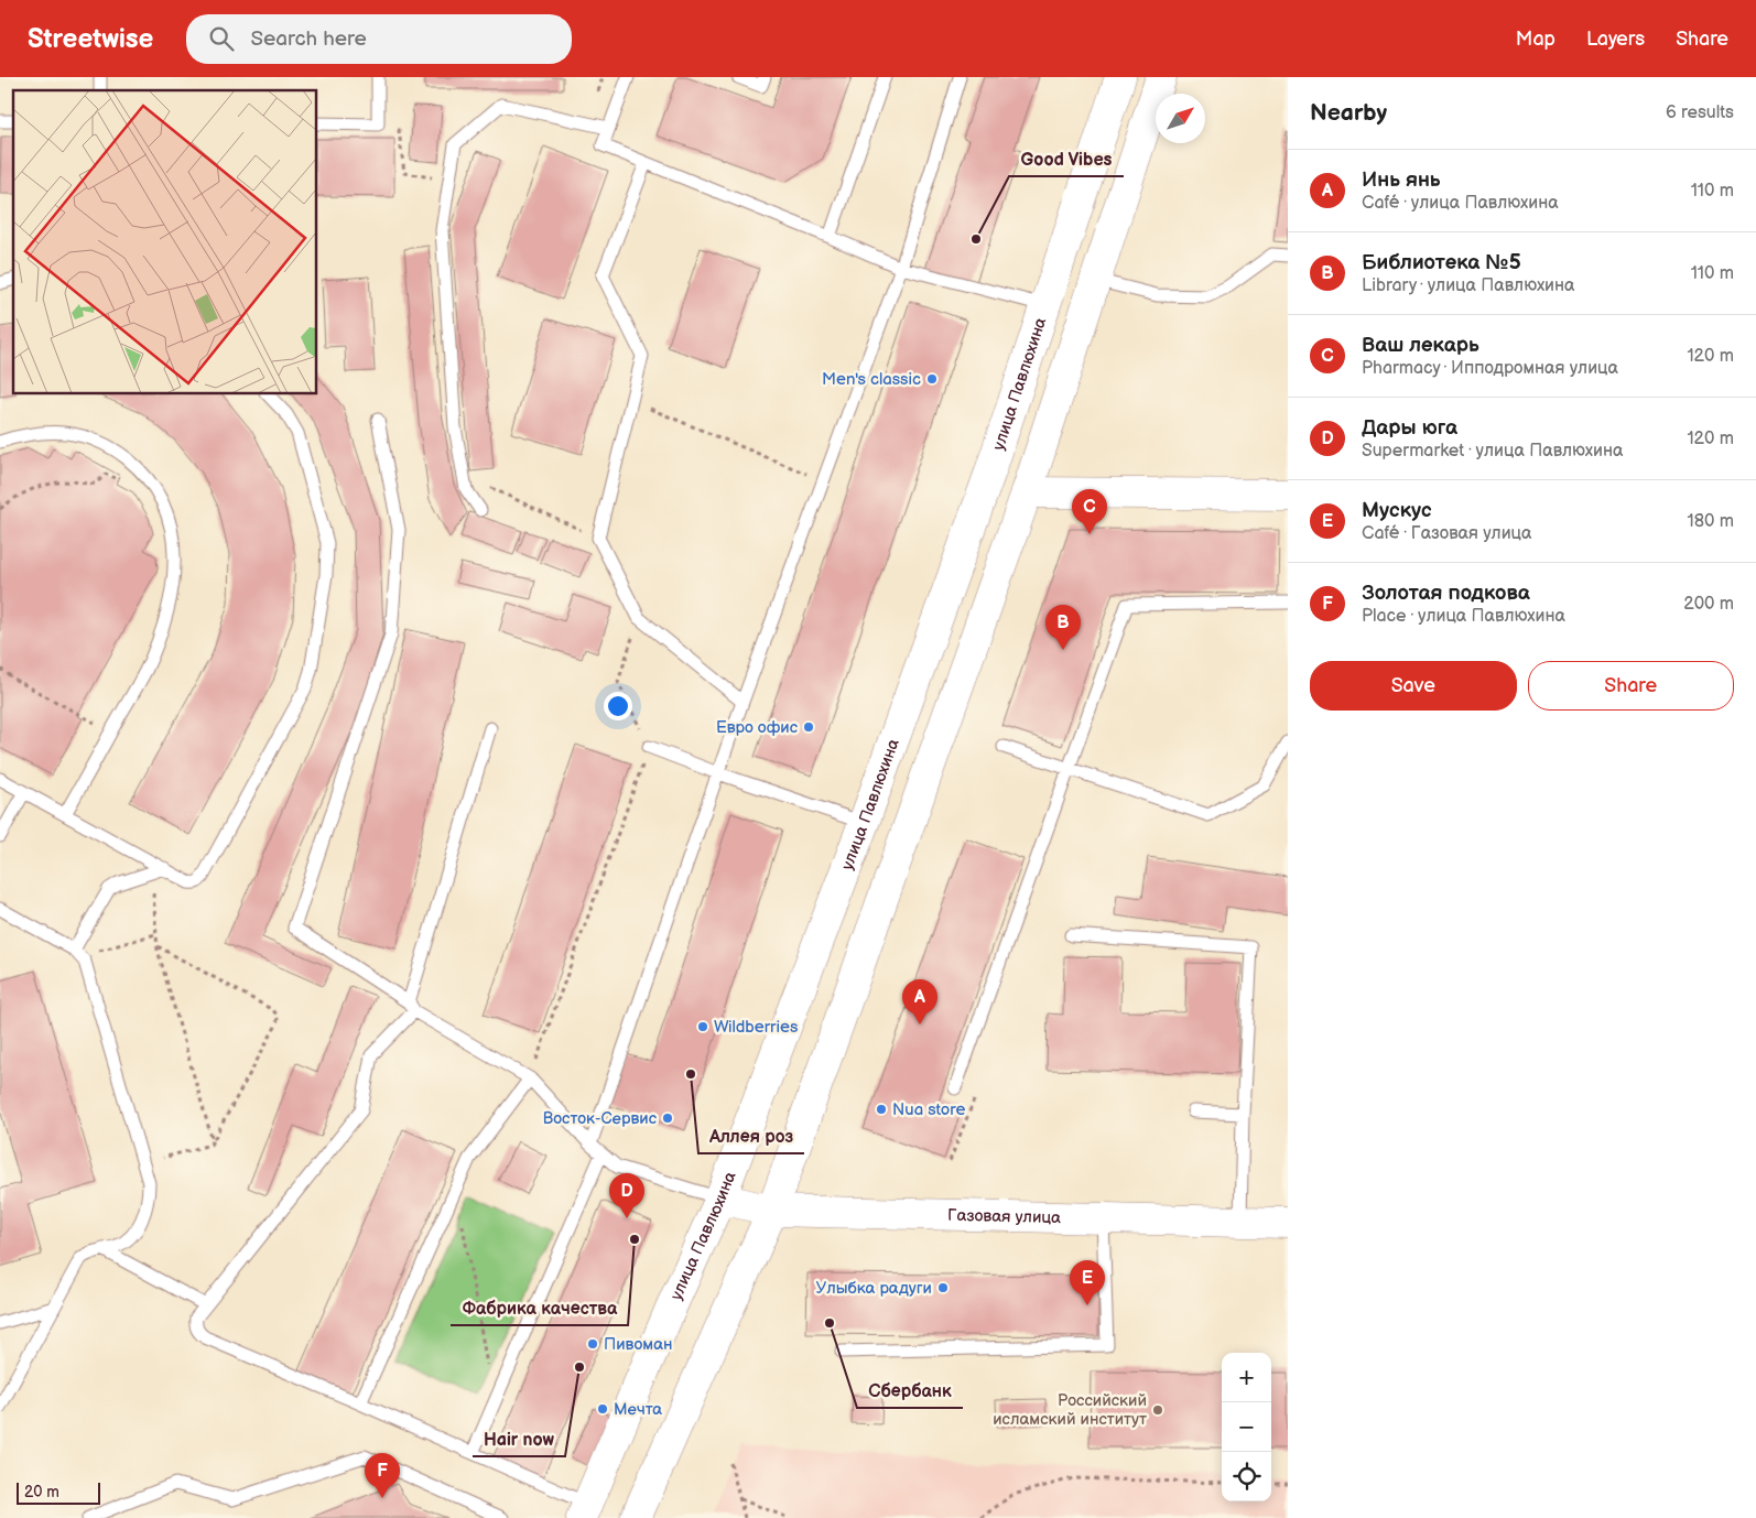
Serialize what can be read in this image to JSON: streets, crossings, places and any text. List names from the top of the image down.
{
  "streets": {
    "main road": ["улица Павлюхина", "Газовая улица"]
  },
  "crossings": [
    ["улица Павлюхина", "Газовая улица"]
  ],
  "places": [
    "Good Vibes",
    "Men's classic",
    "Евро офис",
    "Wildberries",
    "Аллея роз",
    "Nua store",
    "Восток-Сервис",
    "Фабрика качества",
    "Улыбка радуги",
    "Сбербанк",
    "Пивоман",
    "Hair now",
    "Мечта",
    "Российский исламский институт"
  ],
  "scale_bar": "20 m",
  "north": "top right",
  "page": {
    "header": "Streetwise",
    "search": "Search here",
    "nav": ["Map", "Layers", "Share"],
    "heading": ["Nearby", "6 results"],
    "list": [
      {
        "mark": "A",
        "name": "Инь янь",
        "note": "Café · улица Павлюхина",
        "value": "110 m"
      },
      {
        "mark": "B",
        "name": "Библиотека №5",
        "note": "Library · улица Павлюхина",
        "value": "110 m"
      },
      {
        "mark": "C",
        "name": "Ваш лекарь",
        "note": "Pharmacy · Ипподромная улица",
        "value": "120 m"
      },
      {
        "mark": "D",
        "name": "Дары юга",
        "note": "Supermarket · улица Павлюхина",
        "value": "120 m"
      },
      {
        "mark": "E",
        "name": "Мускус",
        "note": "Café · Газовая улица",
        "value": "180 m"
      },
      {
        "mark": "F",
        "name": "Золотая подкова",
        "note": "Place · улица Павлюхина",
        "value": "200 m"
      }
    ],
    "pins": [
      "C",
      "B",
      "A",
      "D",
      "E",
      "F"
    ],
    "buttons": ["Save", "Share"],
    "map_buttons": ["+", "−"],
    "scale": "20 m"
  }
}
